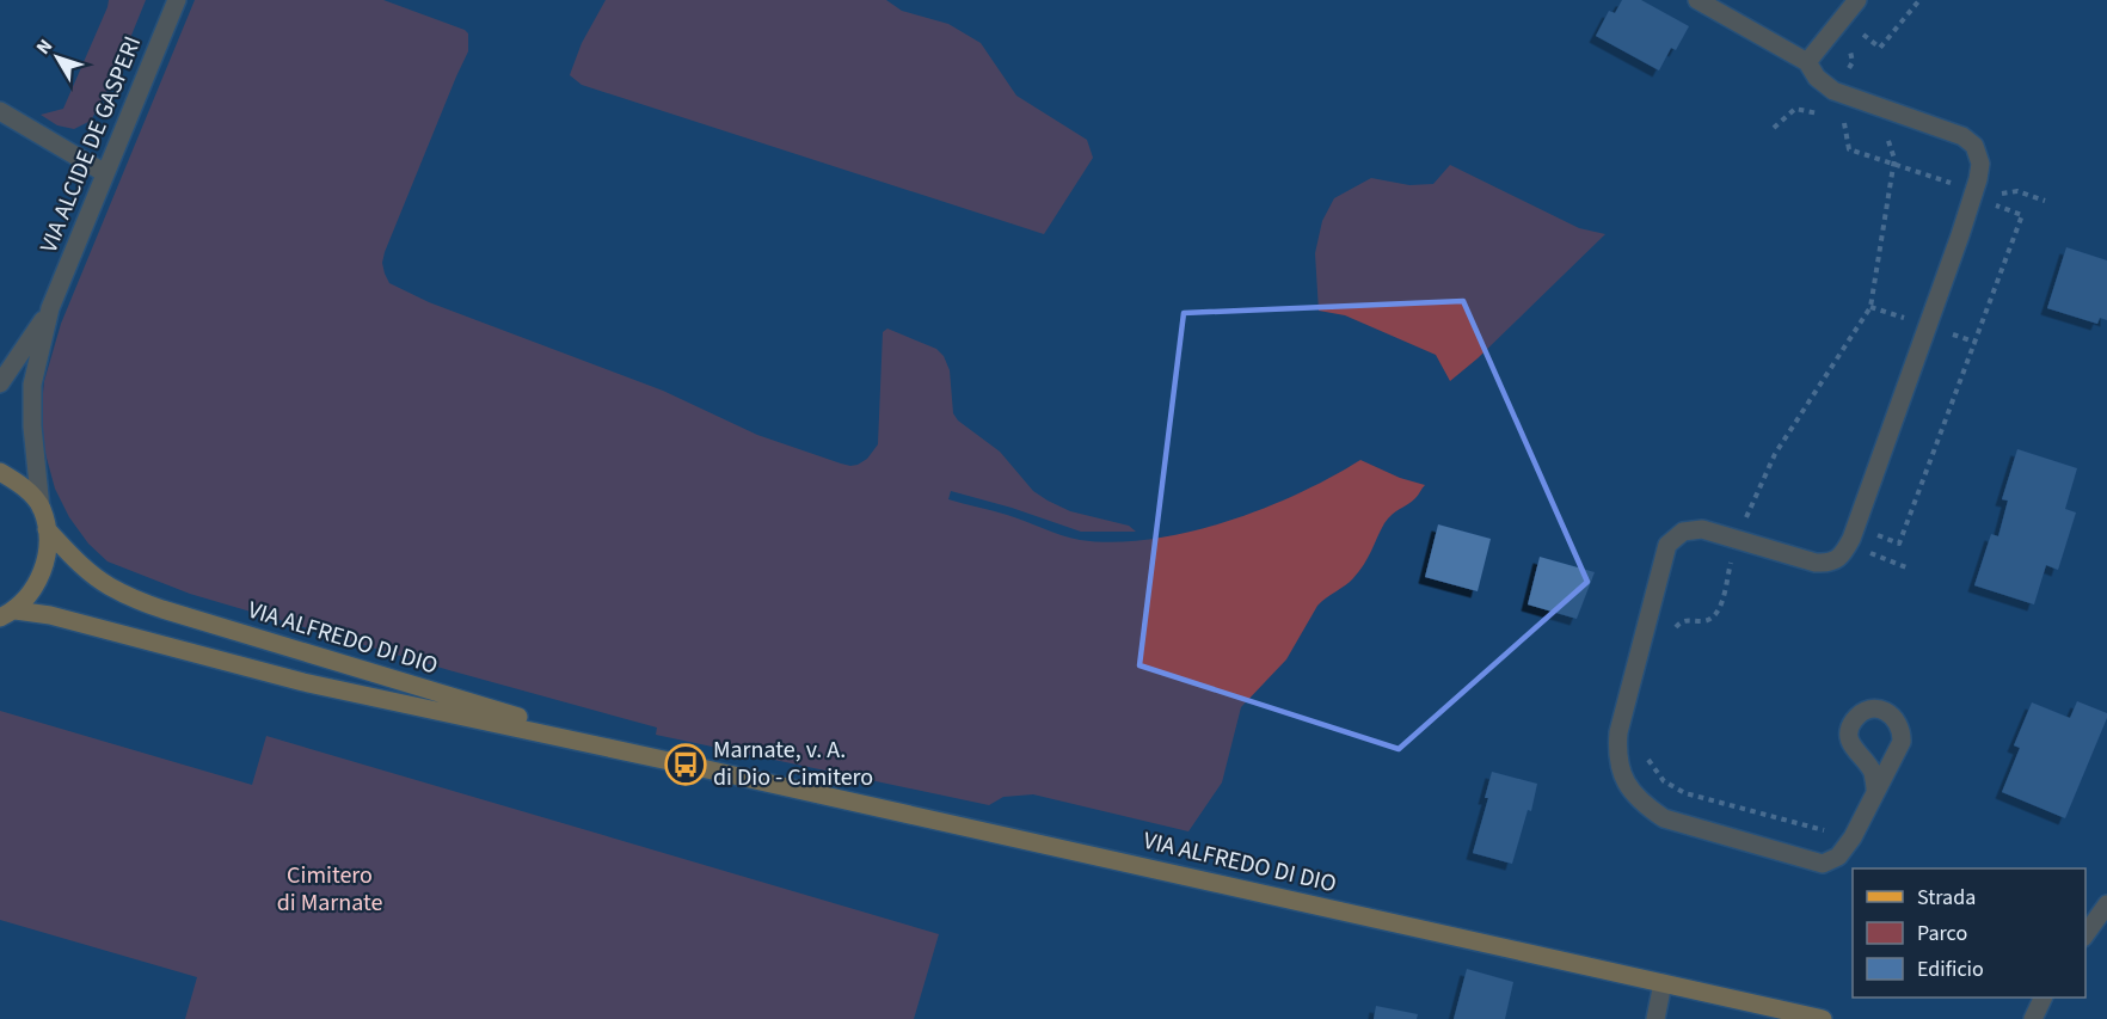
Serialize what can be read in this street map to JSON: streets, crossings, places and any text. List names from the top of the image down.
{
  "streets": {
    "main road": ["VIA ALFREDO DI DIO"],
    "street": ["VIA ALCIDE DE GASPERI"]
  },
  "parks": ["Cimitero di Marnate"],
  "places": {
    "bus stop": ["Marnate, v. A. di Dio - Cimitero"]
  },
  "legend": ["Strada", "Parco", "Edificio"],
  "north": "top left"
}
